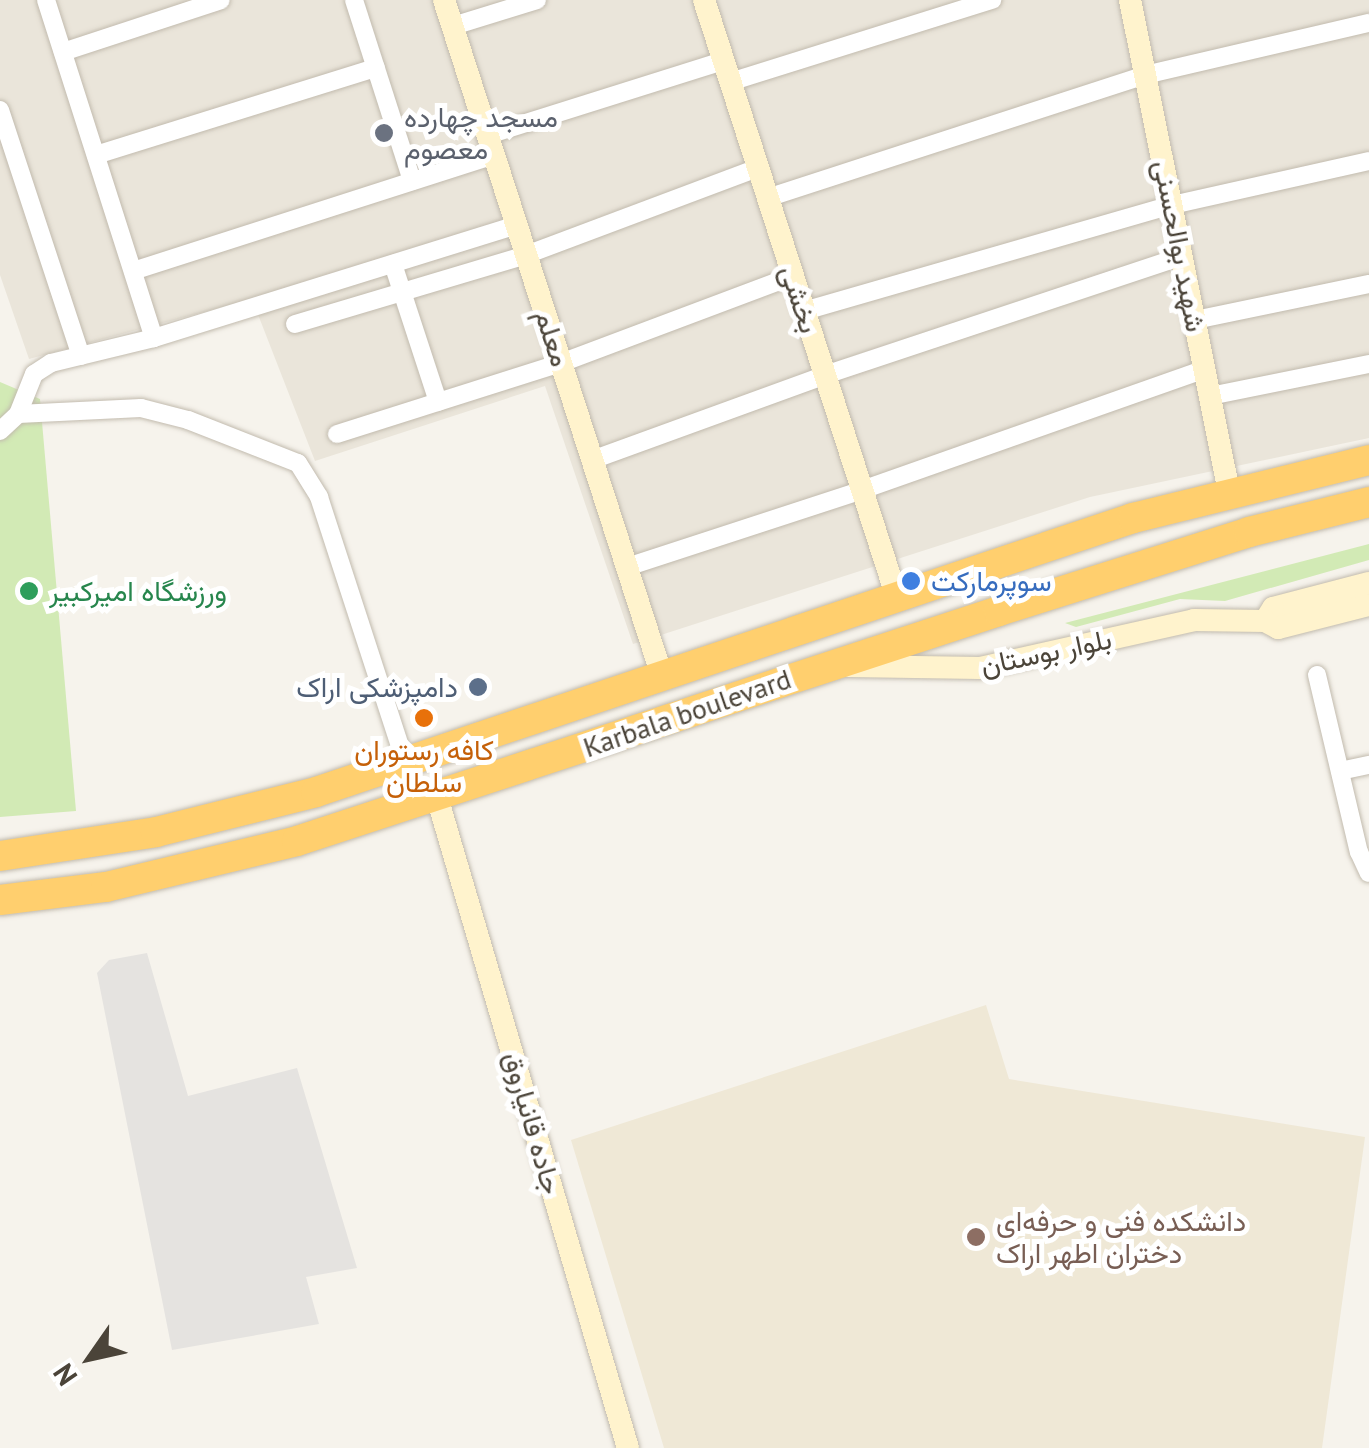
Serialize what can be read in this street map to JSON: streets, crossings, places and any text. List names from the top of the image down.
{
  "streets": {
    "highway": ["Karbala boulevard"],
    "street": [
      "شهید بوالحسنی",
      "بخشی",
      "معلم",
      "بلوار بوستان",
      "جاده قانیاروق"
    ]
  },
  "crossings": [
    ["شهید بوالحسنی", "Karbala boulevard"],
    ["بخشی", "Karbala boulevard"],
    ["معلم", "Karbala boulevard"],
    ["بلوار بوستان", "Karbala boulevard"],
    ["Karbala boulevard", "جاده قانیاروق"]
  ],
  "places": [
    "مسجد چهارده معصوم",
    "سوپرمارکت",
    "ورزشگاه امیرکبیر",
    "دامپزشکی اراک",
    "کافه رستوران سلطان",
    "دانشکده فنی و حرفه‌ای دختران اطهر اراک"
  ],
  "north": "bottom left"
}
